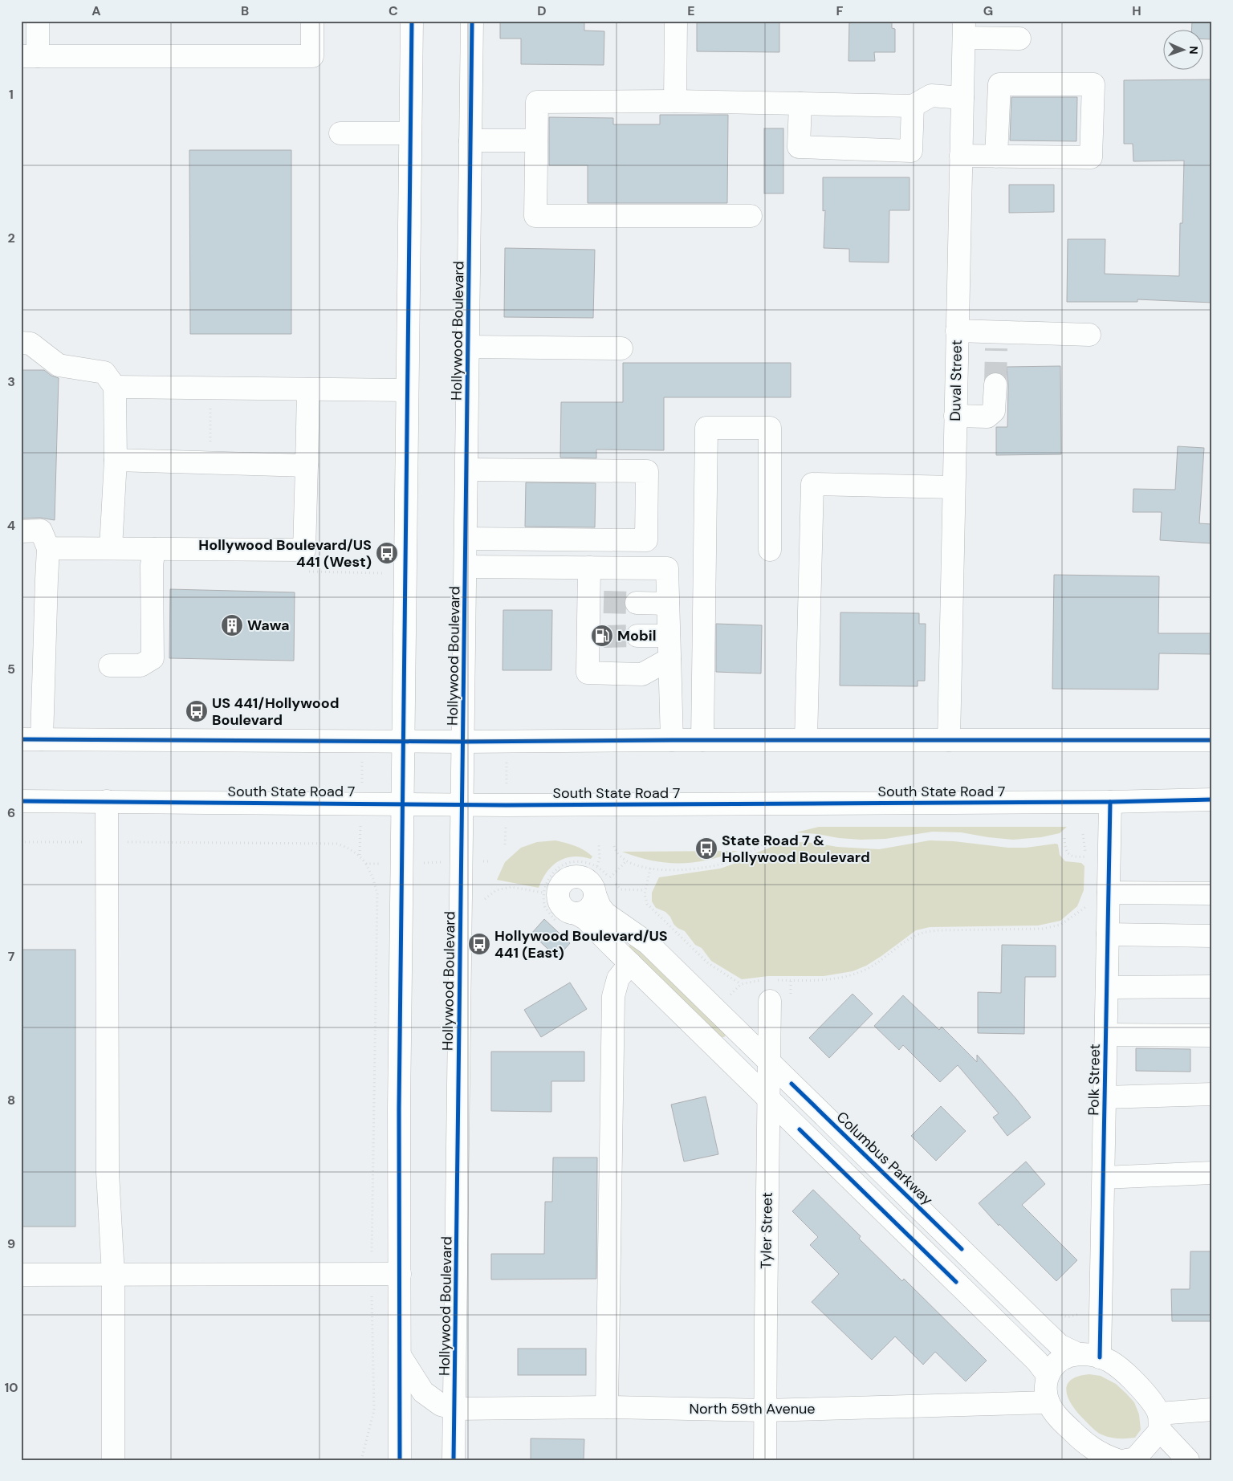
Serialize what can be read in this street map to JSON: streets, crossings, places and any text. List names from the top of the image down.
{
  "streets": {
    "main road": [
      "Hollywood Boulevard",
      "Duval Street",
      "South State Road 7",
      "Polk Street",
      "Columbus Parkway",
      "Tyler Street",
      "North 59th Avenue"
    ]
  },
  "crossings": [
    ["Hollywood Boulevard", "South State Road 7"],
    ["Hollywood Boulevard", "North 59th Avenue"],
    ["South State Road 7", "Polk Street"],
    ["Polk Street", "Columbus Parkway"],
    ["Polk Street", "North 59th Avenue"],
    ["Columbus Parkway", "Tyler Street"],
    ["Columbus Parkway", "North 59th Avenue"],
    ["Tyler Street", "North 59th Avenue"]
  ],
  "places": {
    "bus stop": [
      "Hollywood Boulevard/US 441 (West)",
      "US 441/Hollywood Boulevard",
      "State Road 7 & Hollywood Boulevard",
      "Hollywood Boulevard/US 441 (East)"
    ],
    "building": ["Wawa"],
    "fuel station": ["Mobil"]
  },
  "north": "right",
  "grid": {
    "columns": [
      "A",
      "B",
      "C",
      "D",
      "E",
      "F",
      "G",
      "H"
    ],
    "rows": [
      "1",
      "2",
      "3",
      "4",
      "5",
      "6",
      "7",
      "8",
      "9",
      "10"
    ]
  }
}
